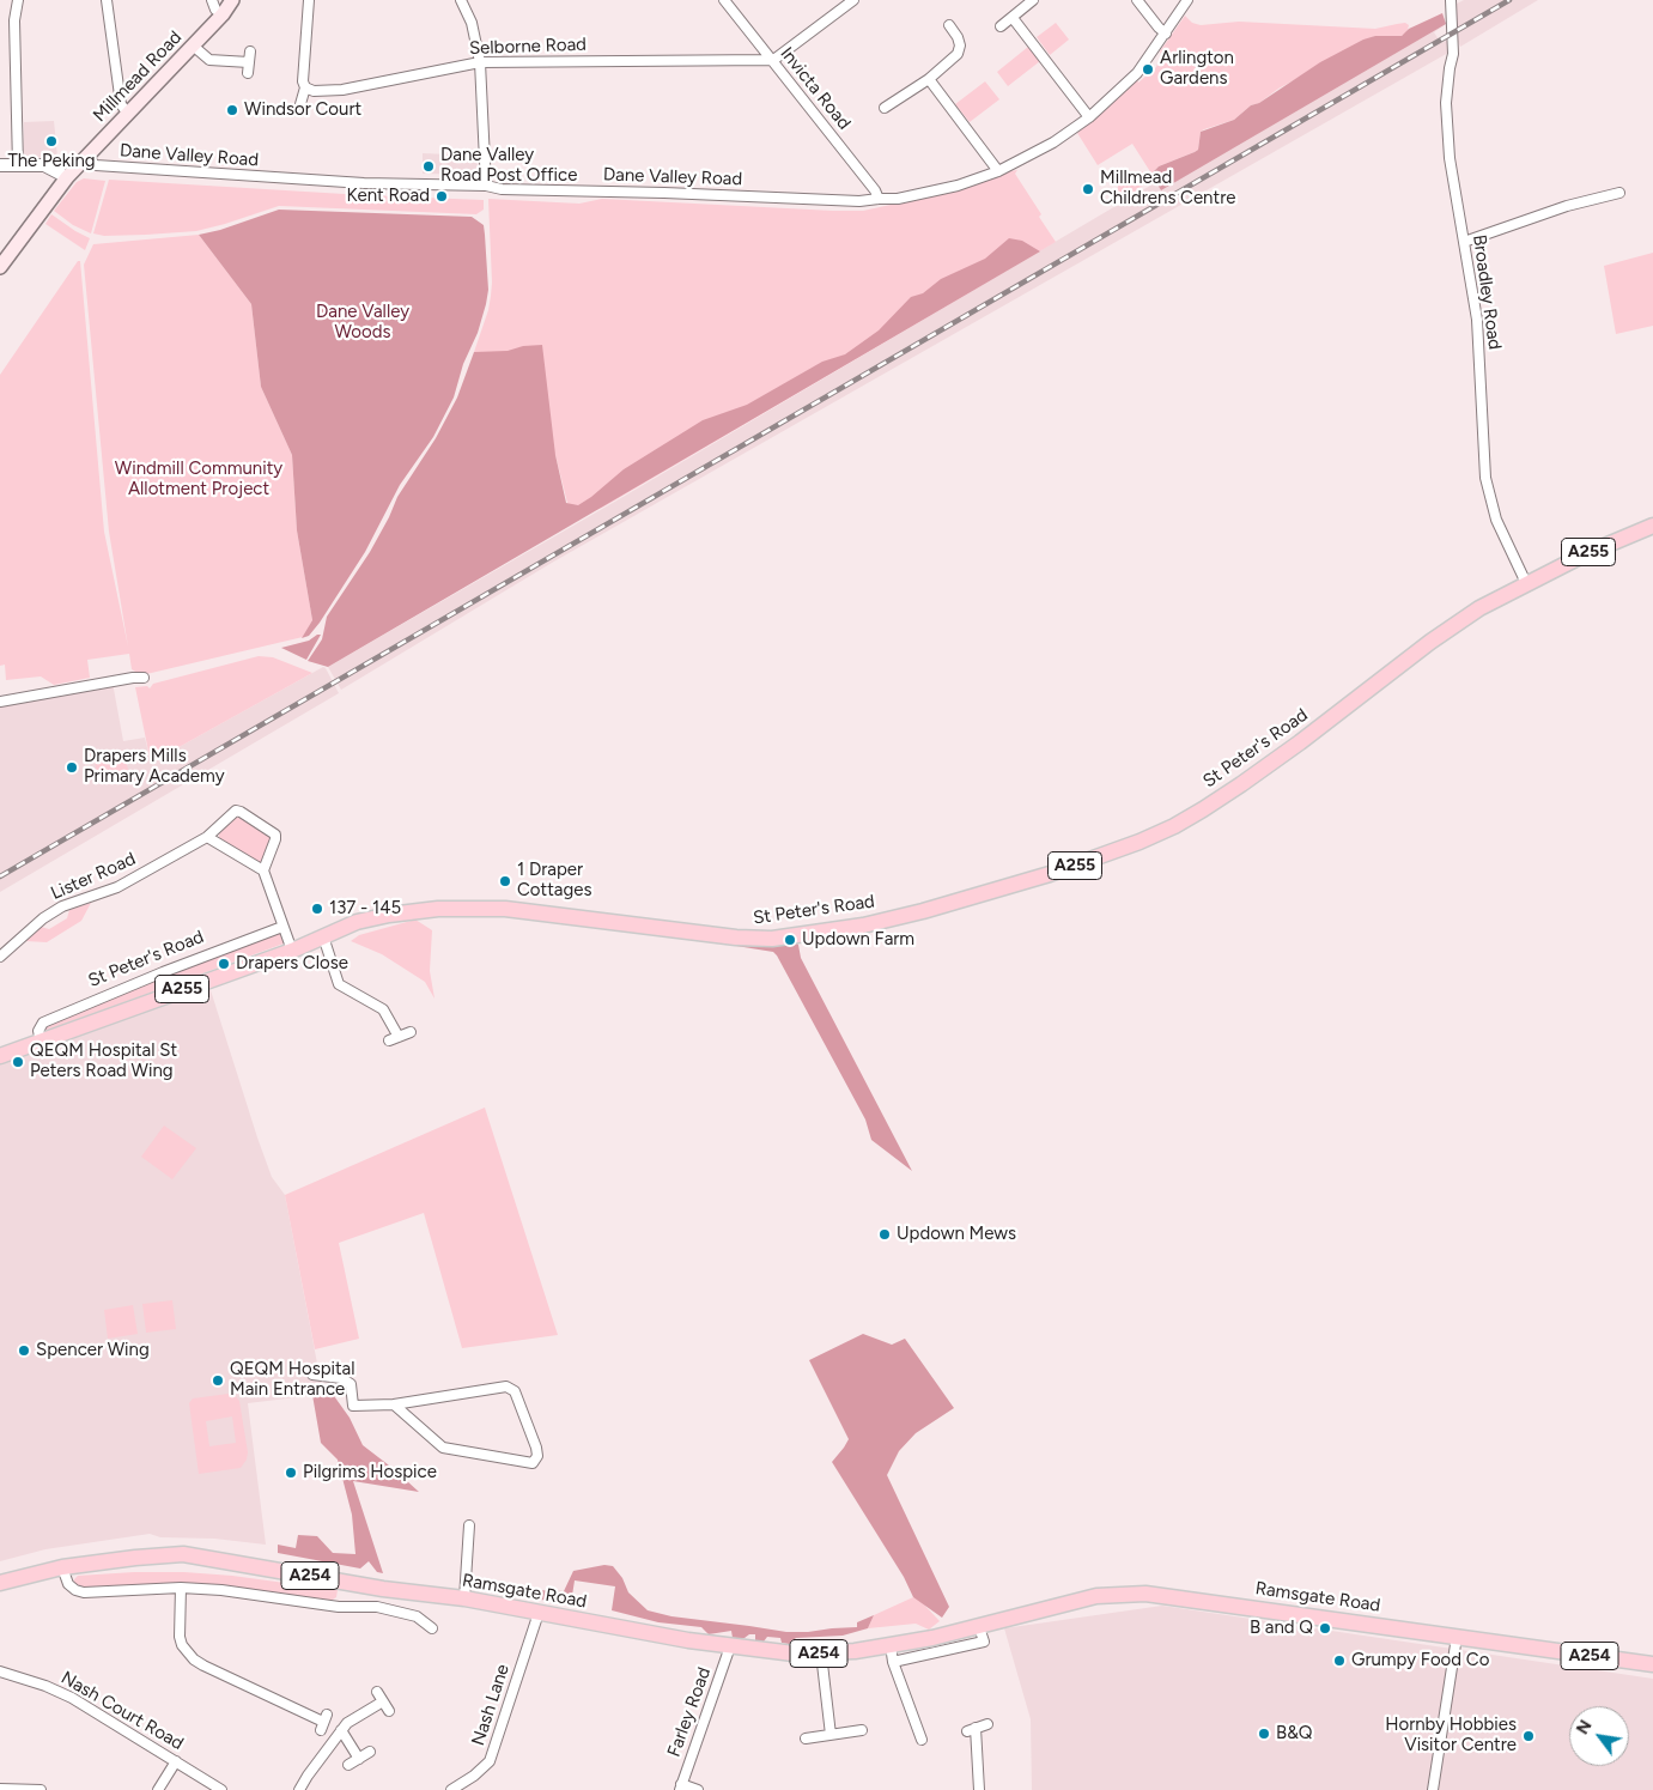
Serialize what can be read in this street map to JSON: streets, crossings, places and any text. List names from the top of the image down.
{
  "streets": {
    "main road": [
      "Millmead Road",
      "A255",
      "St Peter's Road",
      "A254",
      "Ramsgate Road"
    ],
    "street": [
      "Selborne Road",
      "Invicta Road",
      "Dane Valley Road",
      "Broadley Road",
      "Lister Road",
      "Nash Lane",
      "Nash Court Road",
      "Farley Road"
    ]
  },
  "crossings": [
    ["Selborne Road", "Invicta Road"],
    ["Millmead Road", "Dane Valley Road"],
    ["Invicta Road", "Dane Valley Road"],
    ["Broadley Road", "A255"],
    ["Broadley Road", "St Peter's Road"],
    ["A255", "St Peter's Road"],
    ["Ramsgate Road", "Nash Lane"],
    ["Ramsgate Road", "Farley Road"]
  ],
  "parks": ["Dane Valley Woods", "Windmill Community Allotment Project"],
  "places": [
    "Arlington Gardens",
    "Windsor Court",
    "The Peking",
    "Dane Valley Road Post Office",
    "Millmead Childrens Centre",
    "Kent Road",
    "Drapers Mills Primary Academy",
    "1 Draper Cottages",
    "137 - 145",
    "Updown Farm",
    "Drapers Close",
    "QEQM Hospital St Peters Road Wing",
    "Updown Mews",
    "Spencer Wing",
    "QEQM Hospital Main Entrance",
    "Pilgrims Hospice",
    "B and Q",
    "Grumpy Food Co",
    "B&Q",
    "Hornby Hobbies Visitor Centre"
  ],
  "north": "top left"
}
